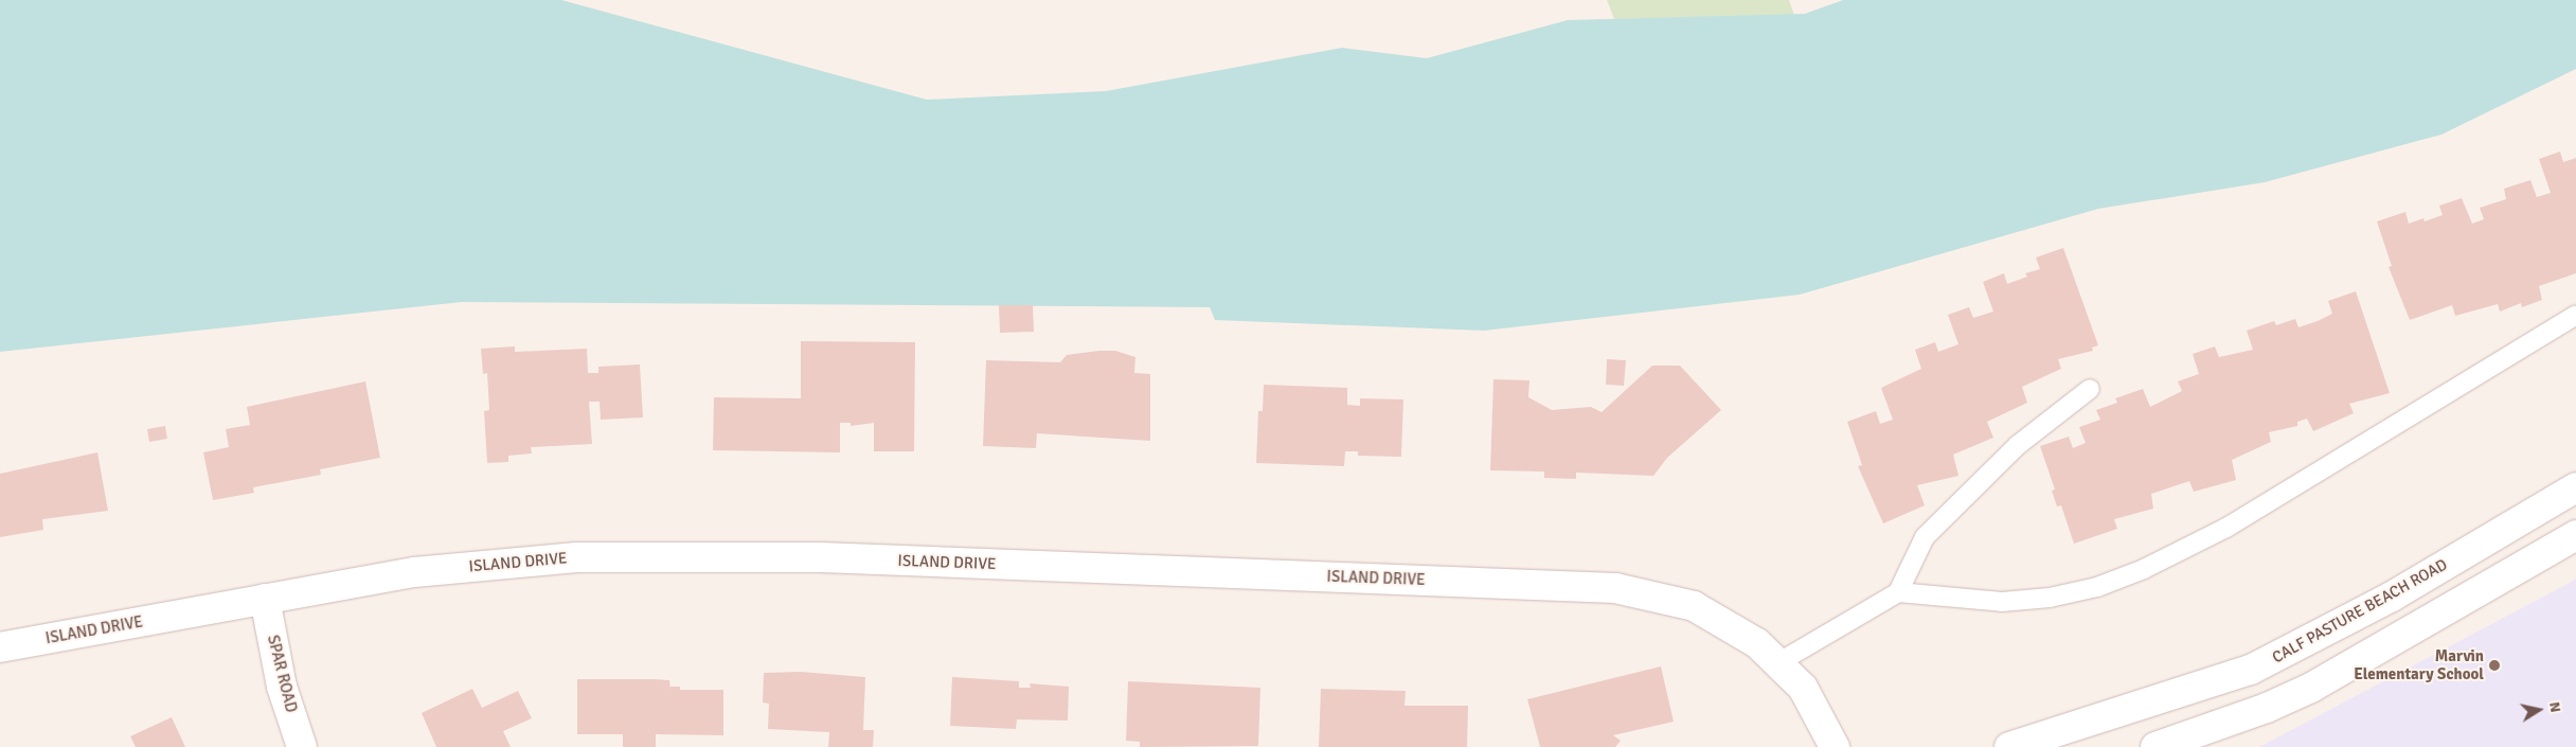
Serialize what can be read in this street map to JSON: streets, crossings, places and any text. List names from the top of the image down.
{
  "streets": {
    "street": ["ISLAND DRIVE", "CALF PASTURE BEACH ROAD", "SPAR ROAD"]
  },
  "crossings": [
    ["ISLAND DRIVE", "SPAR ROAD"]
  ],
  "places": ["Marvin Elementary School"],
  "north": "right"
}
